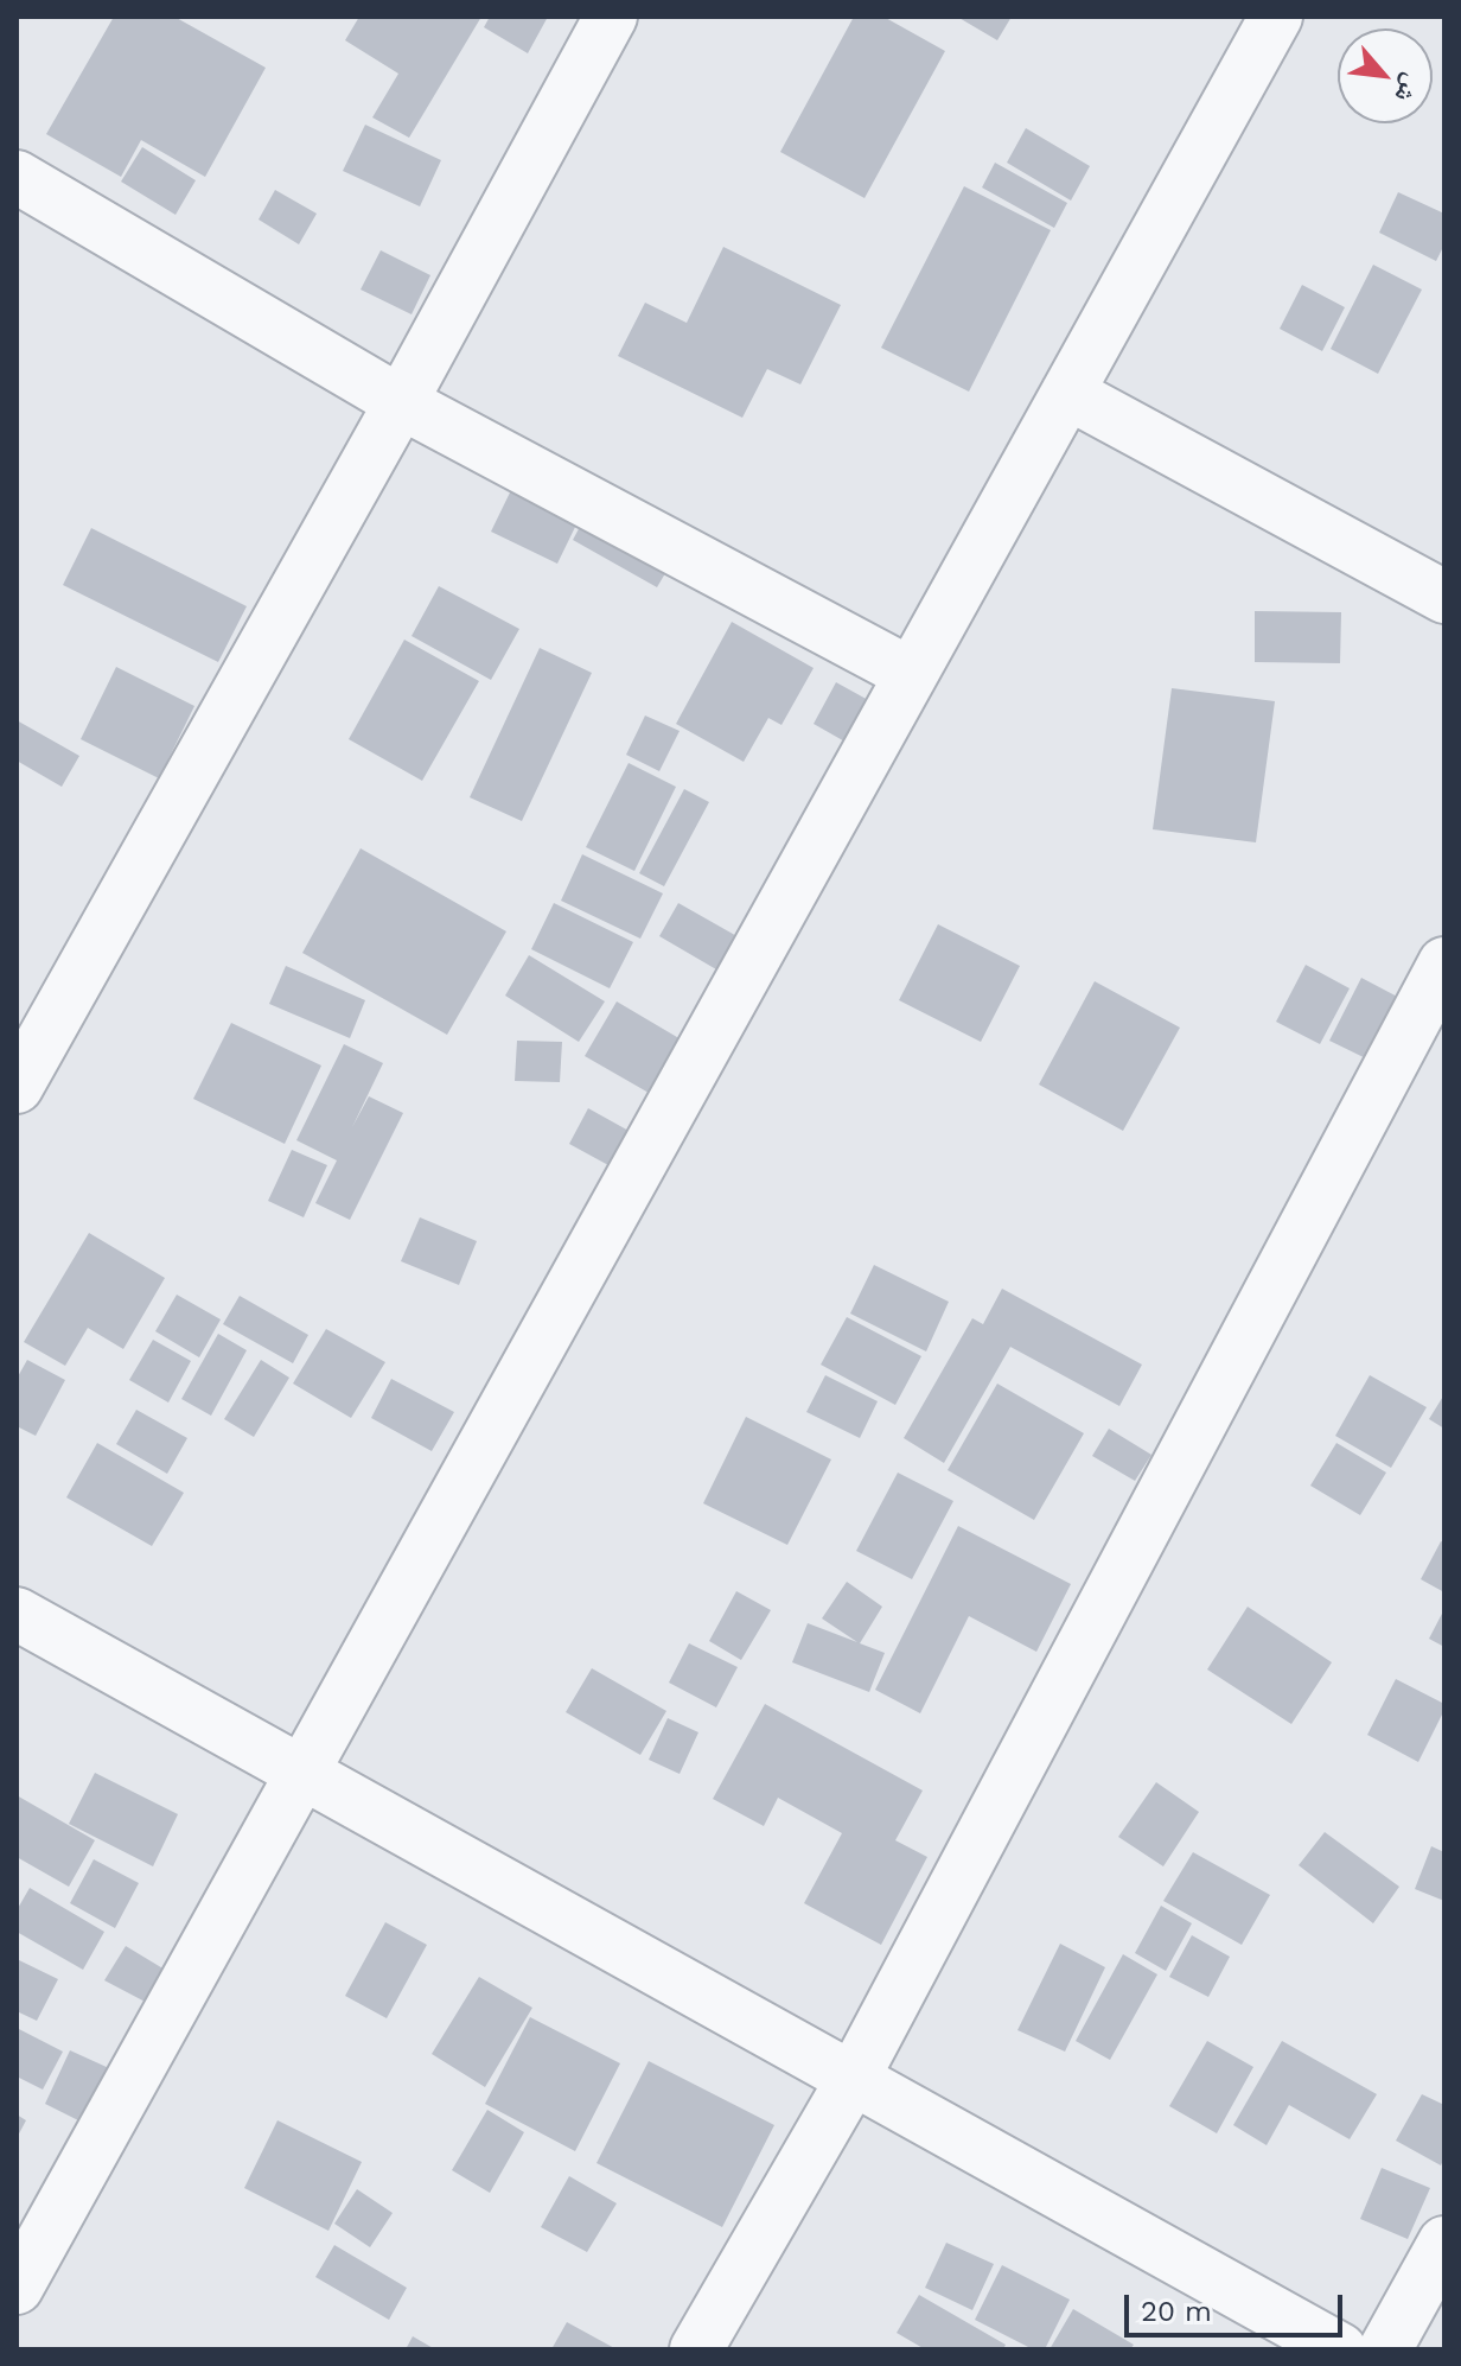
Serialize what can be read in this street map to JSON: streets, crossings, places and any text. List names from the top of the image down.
{
  "scale_bar": "20 m",
  "north": "bottom right"
}
